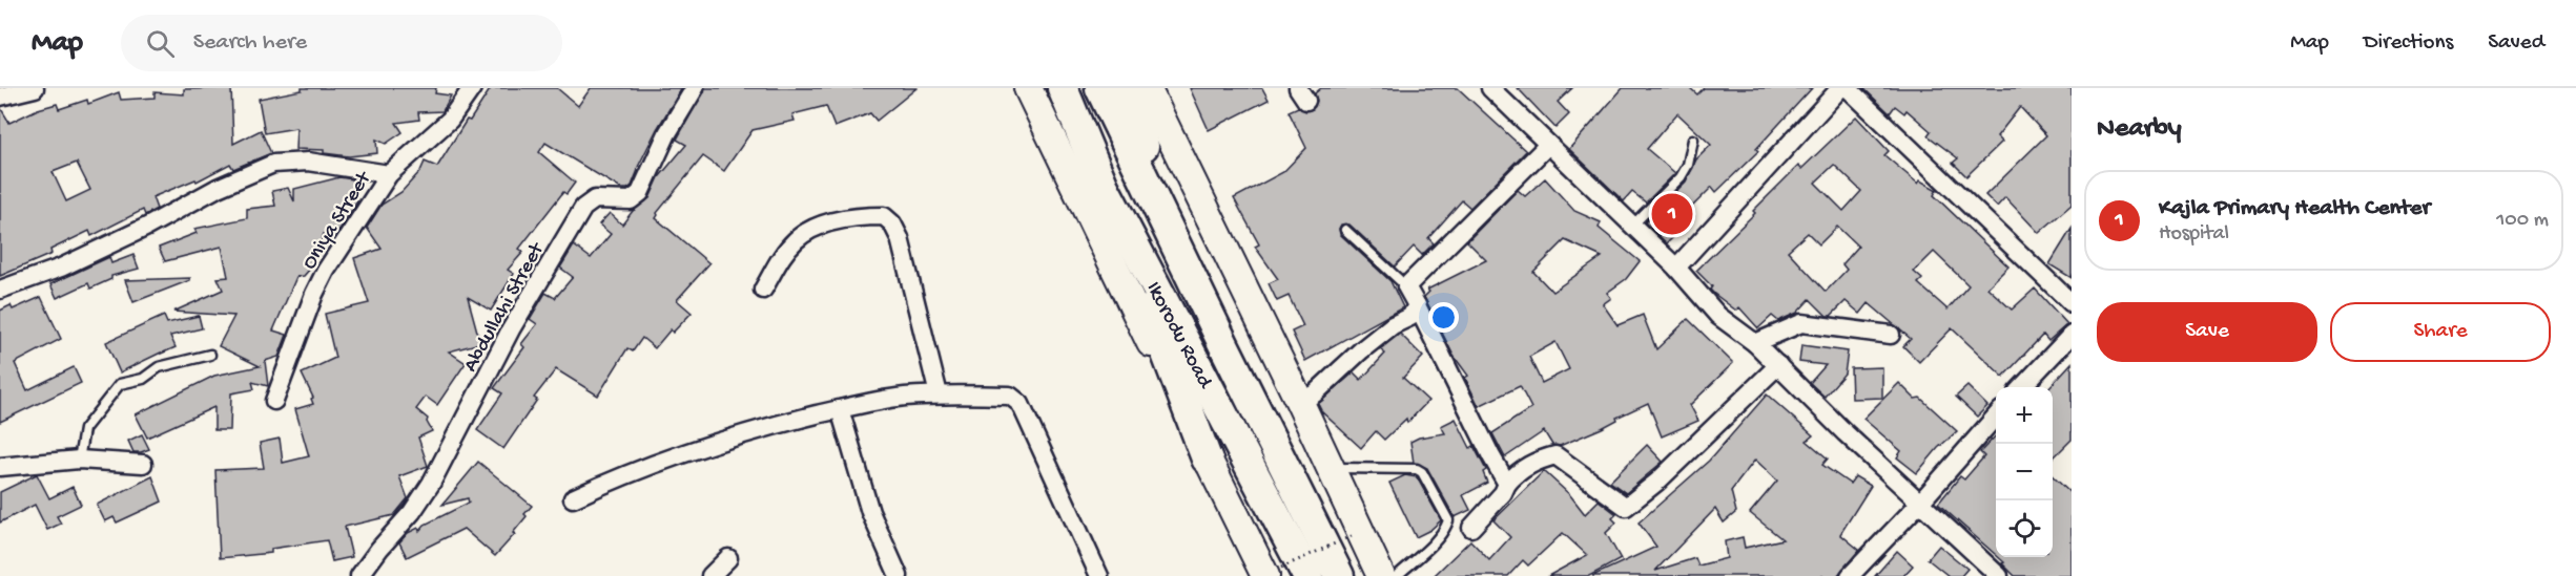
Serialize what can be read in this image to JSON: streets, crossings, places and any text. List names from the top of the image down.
{
  "streets": {
    "highway": ["Ikorodu Road"],
    "street": ["Oniya Street", "Abdullahi Street"]
  },
  "page": {
    "header": "Map",
    "search": "Search here",
    "nav": ["Map", "Directions", "Saved"],
    "heading": "Nearby",
    "list": [
      {
        "mark": "1",
        "name": "Kajla Primary Health Center",
        "note": "Hospital",
        "value": "100 m"
      }
    ],
    "pins": "1",
    "buttons": ["Save", "Share"],
    "map_buttons": ["+", "−"]
  }
}
